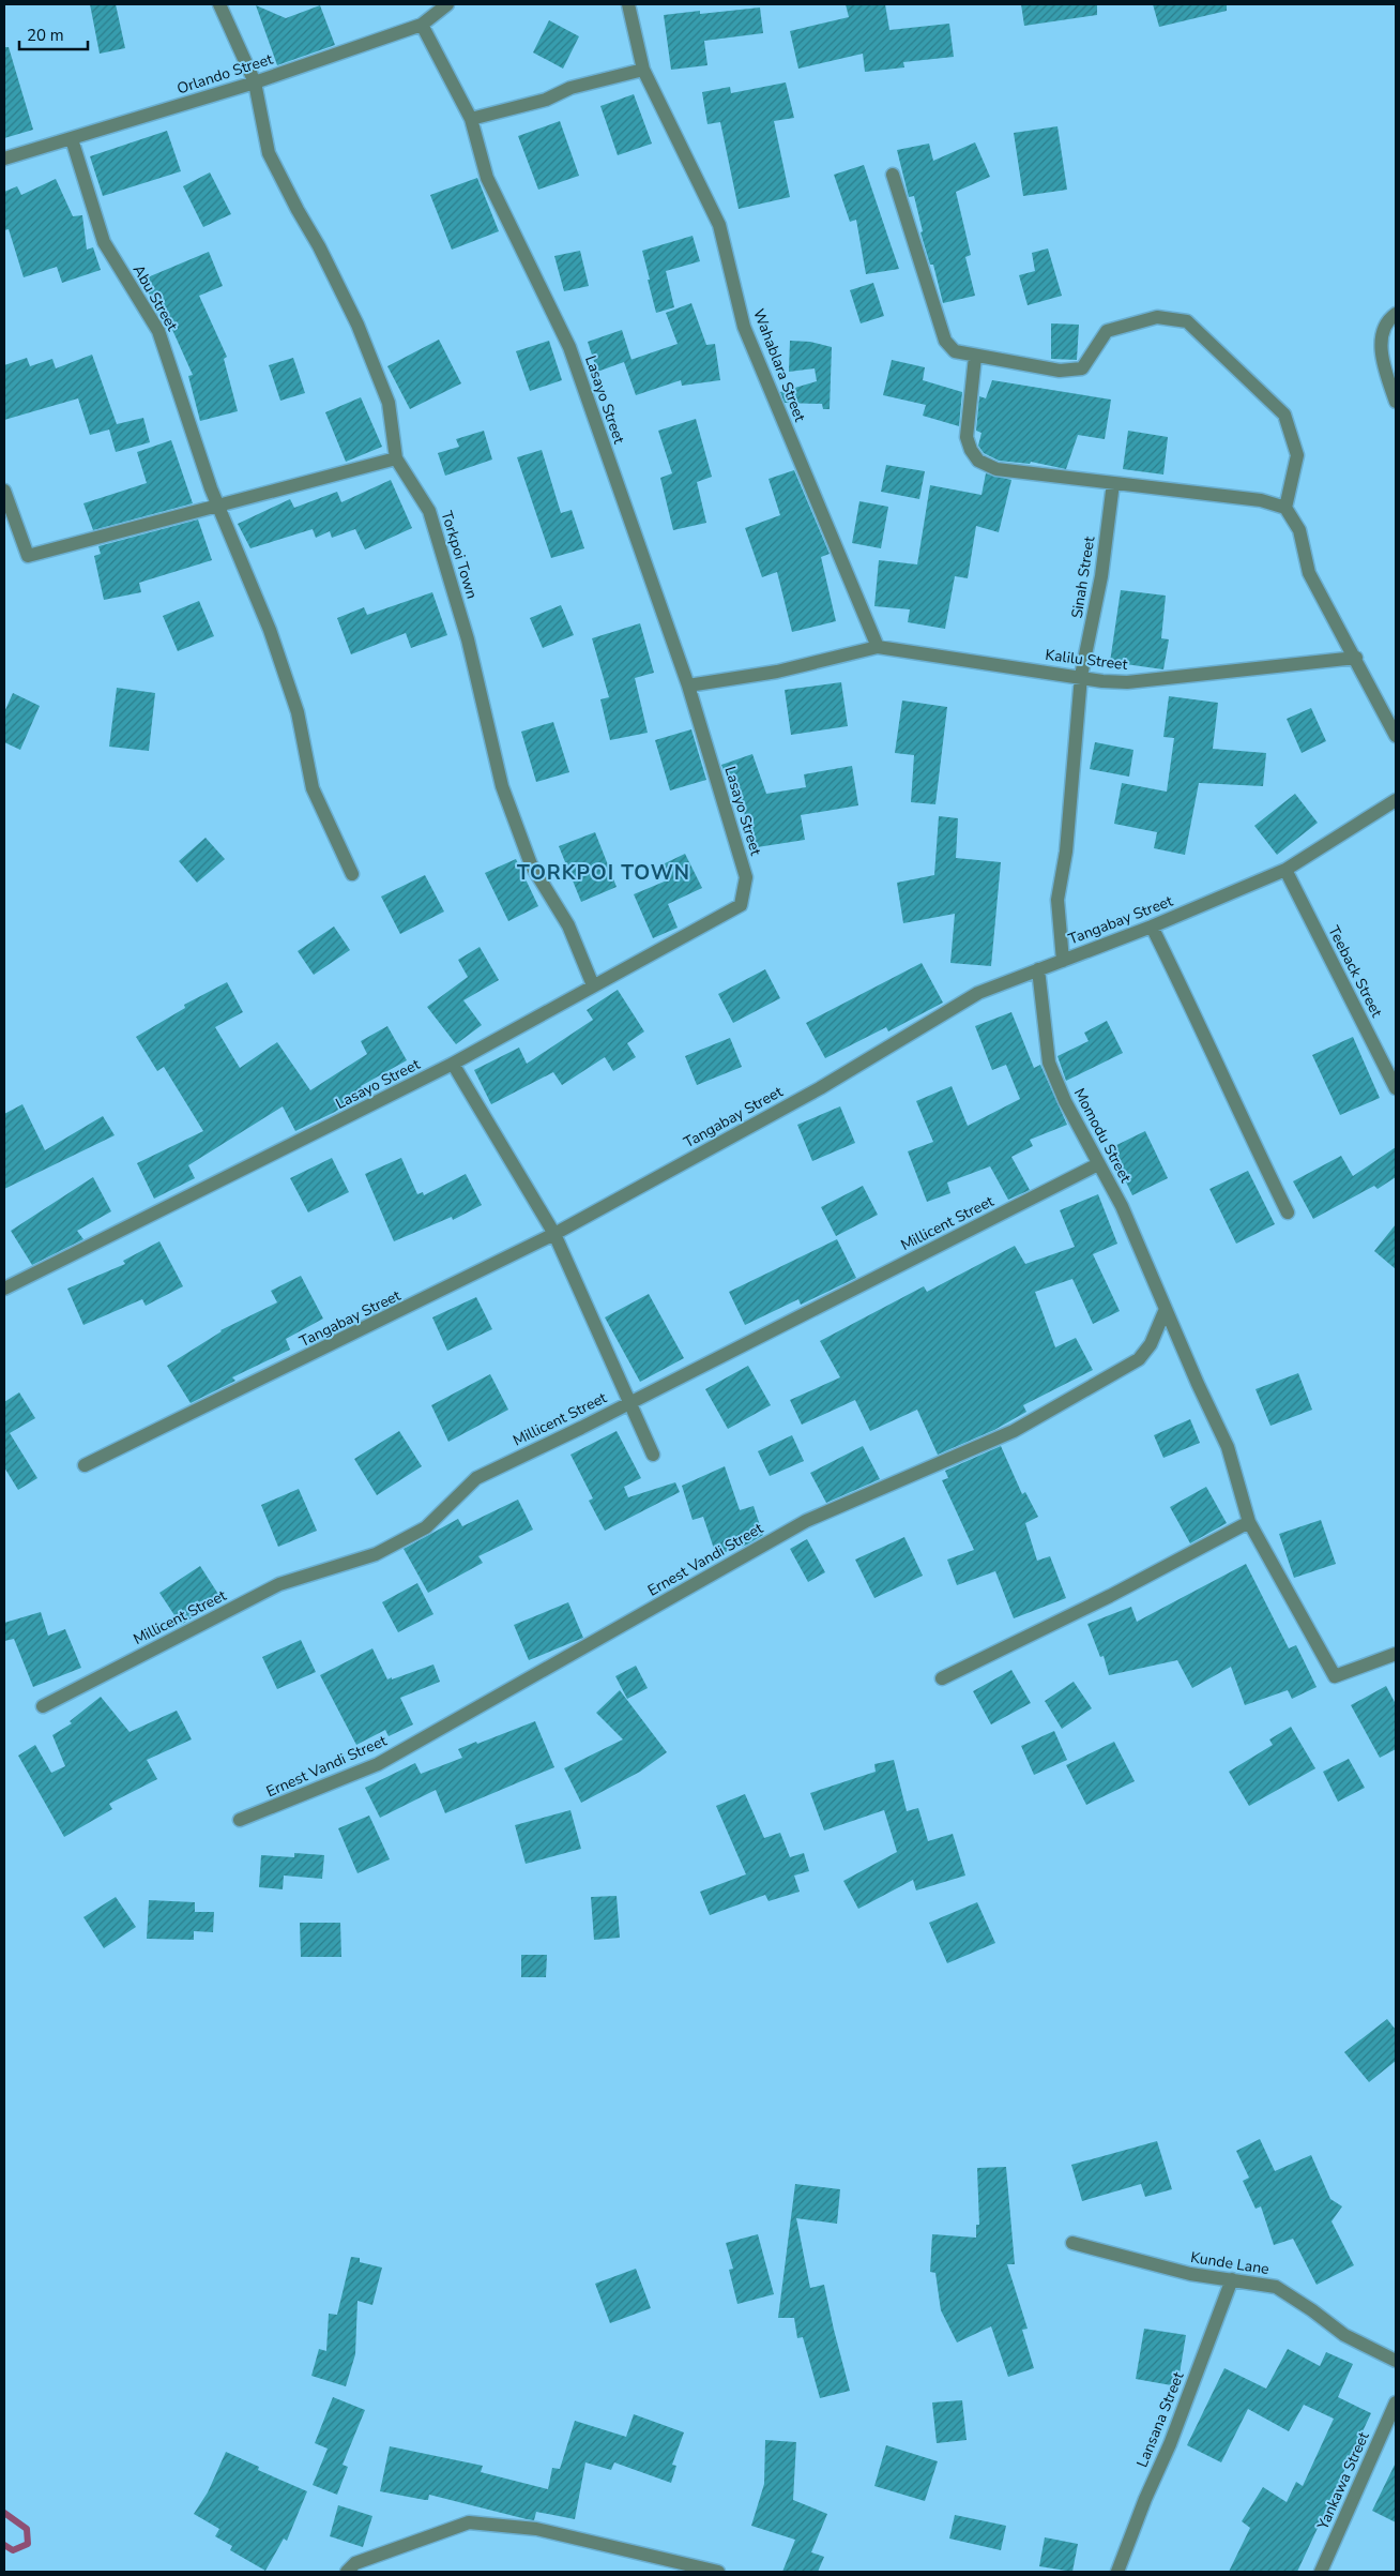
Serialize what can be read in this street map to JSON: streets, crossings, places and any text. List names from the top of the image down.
{
  "streets": {
    "street": [
      "Orlando Street",
      "Abu Street",
      "Wahablara Street",
      "Lasayo Street",
      "Torkpoi Town",
      "Sinah Street",
      "Kalilu Street",
      "Tangabay Street",
      "Teeback Street",
      "Momodu Street",
      "Millicent Street",
      "Ernest Vandi Street",
      "Kunde Lane",
      "Lansana Street",
      "Yankawa Street"
    ]
  },
  "crossings": [
    ["Orlando Street", "Abu Street"],
    ["Orlando Street", "Lasayo Street"],
    ["Orlando Street", "Torkpoi Town"],
    ["Wahablara Street", "Kalilu Street"],
    ["Lasayo Street", "Torkpoi Town"],
    ["Sinah Street", "Kalilu Street"],
    ["Sinah Street", "Tangabay Street"],
    ["Tangabay Street", "Teeback Street"],
    ["Tangabay Street", "Momodu Street"],
    ["Momodu Street", "Millicent Street"],
    ["Momodu Street", "Ernest Vandi Street"],
    ["Kunde Lane", "Lansana Street"]
  ],
  "districts": ["TORKPOI TOWN"],
  "scale_bar": "20 m"
}
